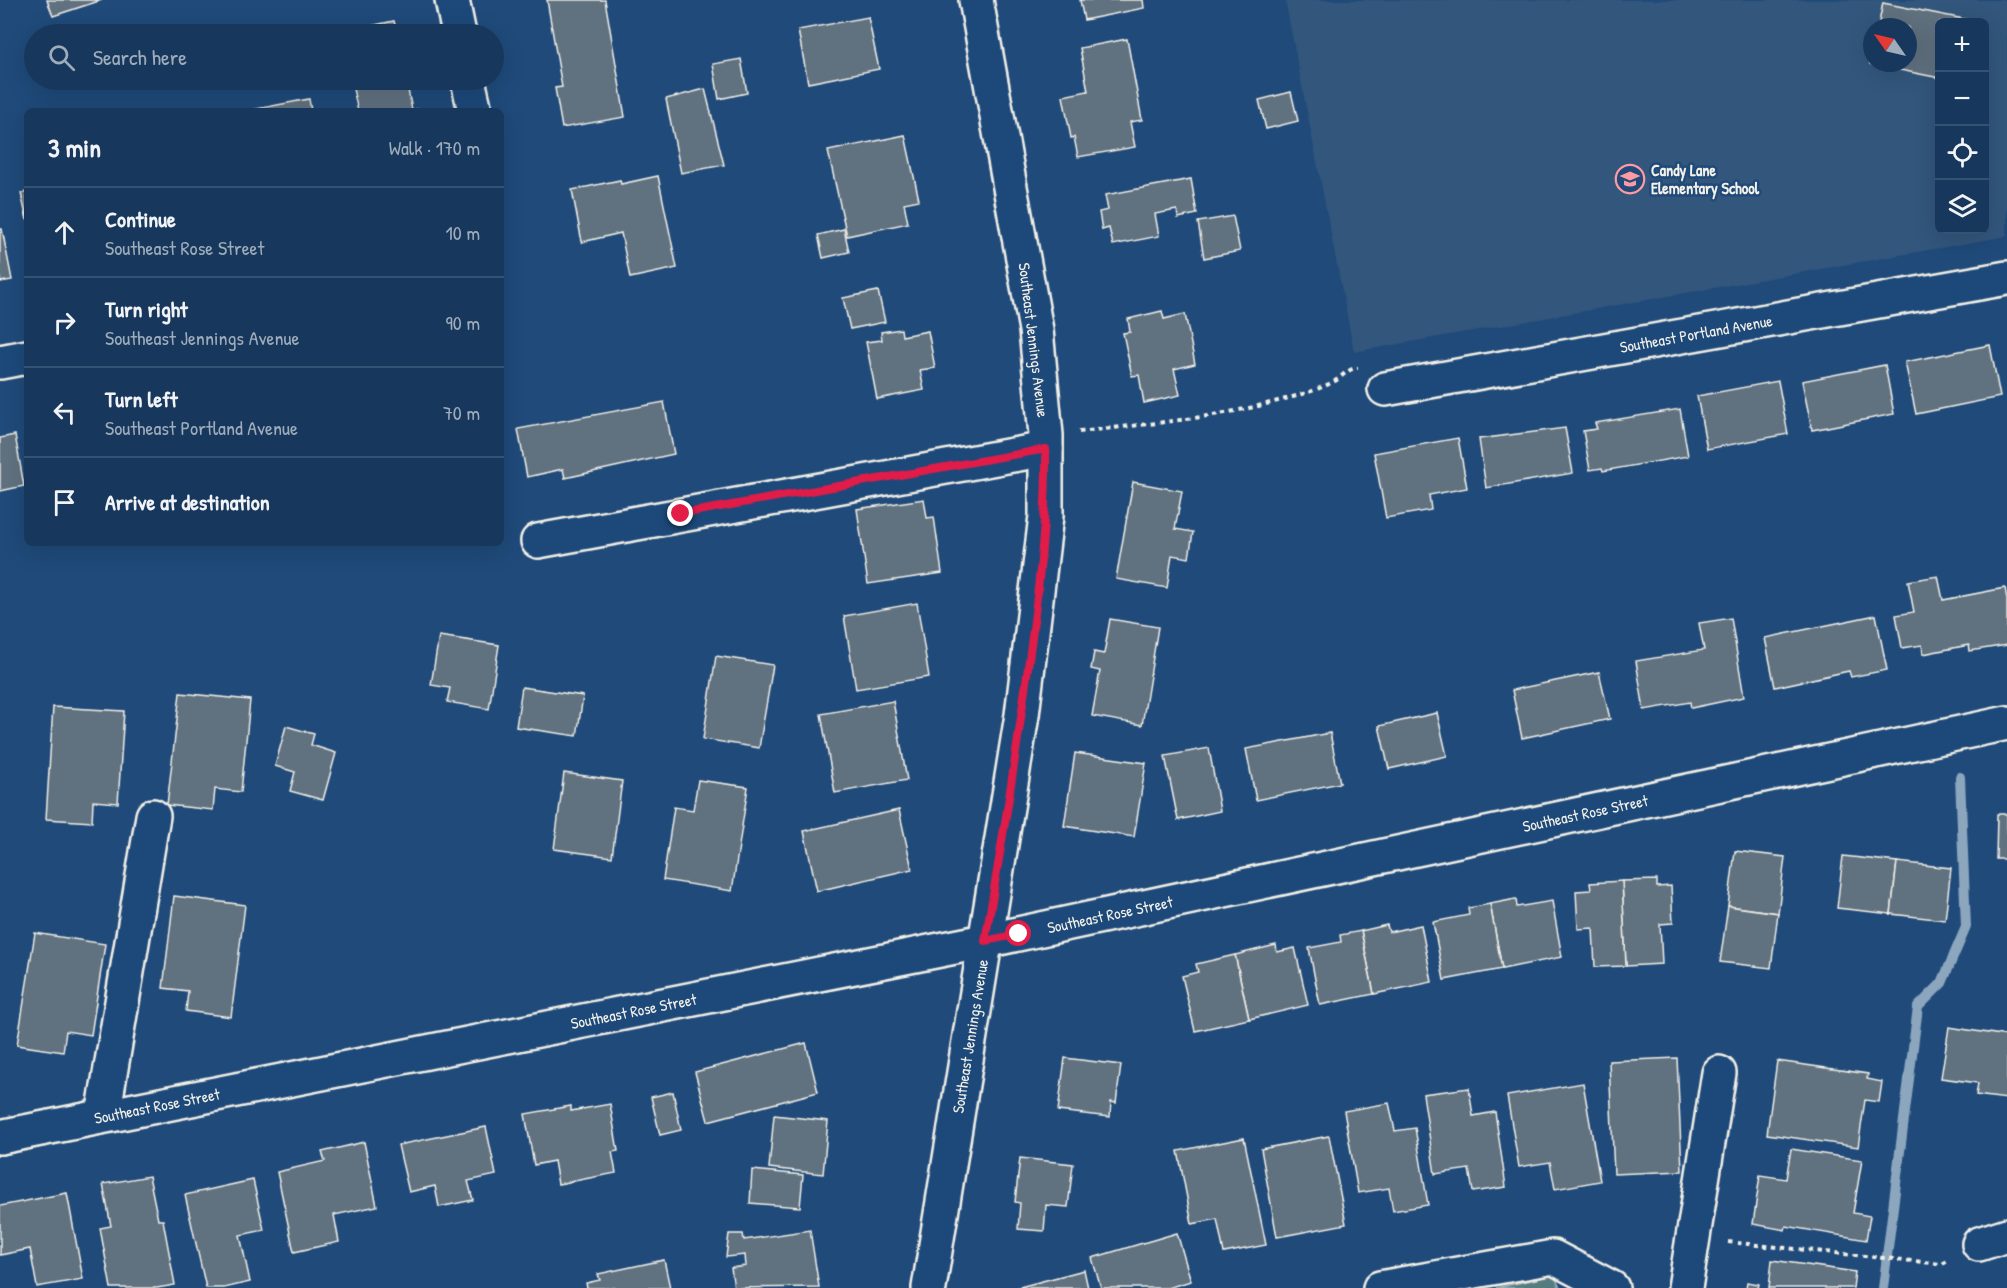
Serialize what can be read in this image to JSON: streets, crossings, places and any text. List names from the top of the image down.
{
  "streets": {
    "street": ["Southeast Portland Avenue", "Southeast Jennings Avenue", "Southeast Rose Street"]
  },
  "crossings": [
    ["Southeast Jennings Avenue", "Southeast Rose Street"]
  ],
  "places": {
    "school or university": ["Candy Lane Elementary School"]
  },
  "north": "top left",
  "page": {
    "map_buttons": ["+", "−"],
    "search": "Search here",
    "heading": ["3 min", "Walk · 170 m"],
    "list": [
      ["Continue", "Southeast Rose Street", "10 m"],
      ["Turn right", "Southeast Jennings Avenue", "90 m"],
      ["Turn left", "Southeast Portland Avenue", "70 m"],
      "Arrive at destination"
    ]
  }
}
